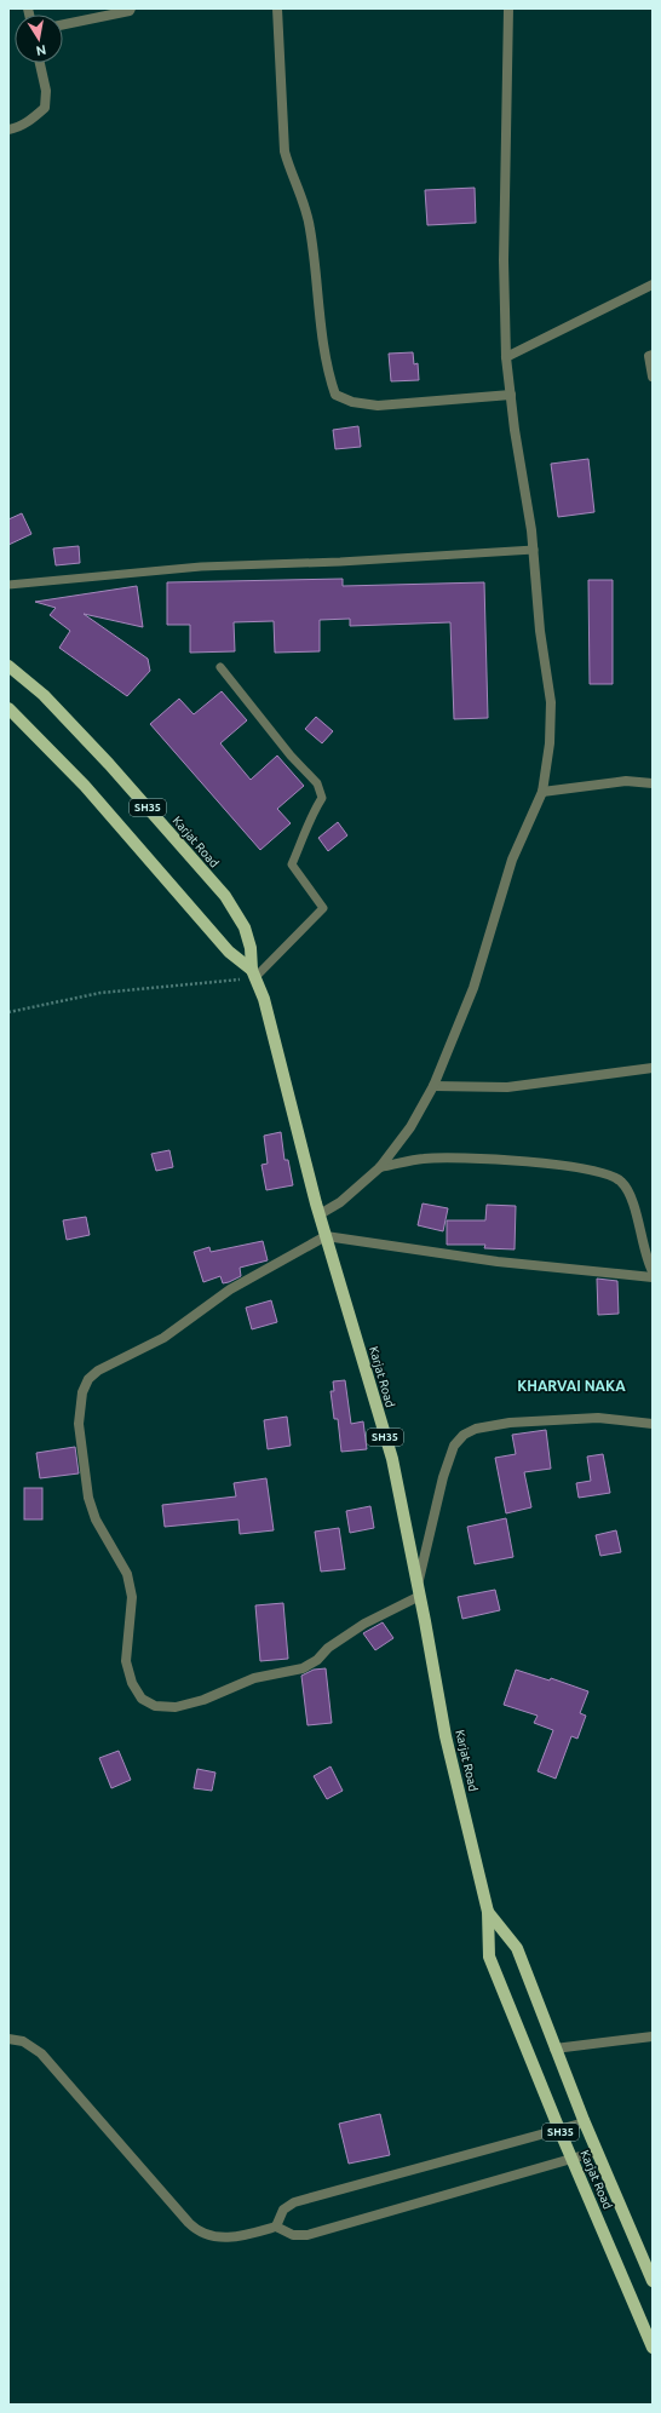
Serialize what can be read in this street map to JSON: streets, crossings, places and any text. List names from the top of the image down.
{
  "streets": {
    "main road": ["SH35", "Karjat Road"]
  },
  "districts": ["KHARVAI NAKA"],
  "north": "bottom"
}
